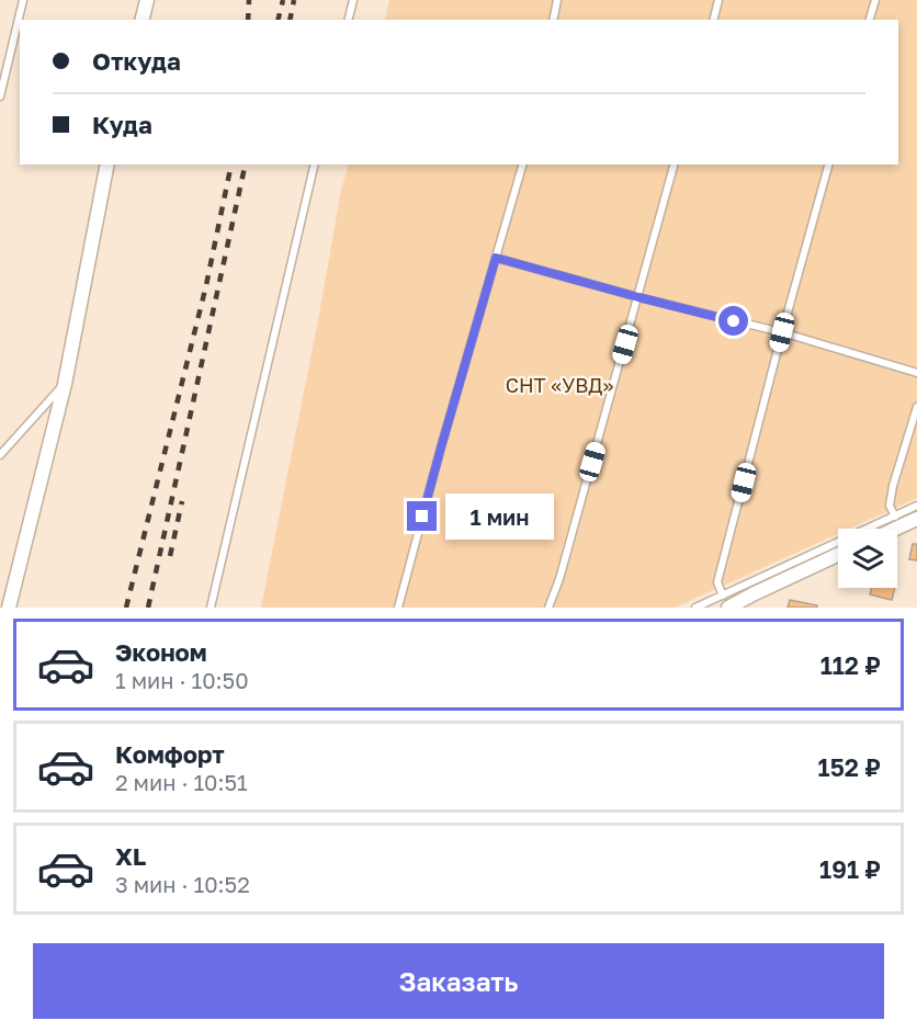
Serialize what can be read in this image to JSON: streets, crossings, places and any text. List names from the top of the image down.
{
  "parks": ["СНТ «УВД»"],
  "page": {
    "banner": ["Откуда", "Куда"],
    "bubble": "1 мин",
    "list": [
      {
        "name": "Эконом",
        "note": "1 мин · 10:50",
        "value": "112 ₽"
      },
      {
        "name": "Комфорт",
        "note": "2 мин · 10:51",
        "value": "152 ₽"
      },
      {
        "name": "XL",
        "note": "3 мин · 10:52",
        "value": "191 ₽"
      }
    ],
    "buttons": "Заказать"
  }
}
